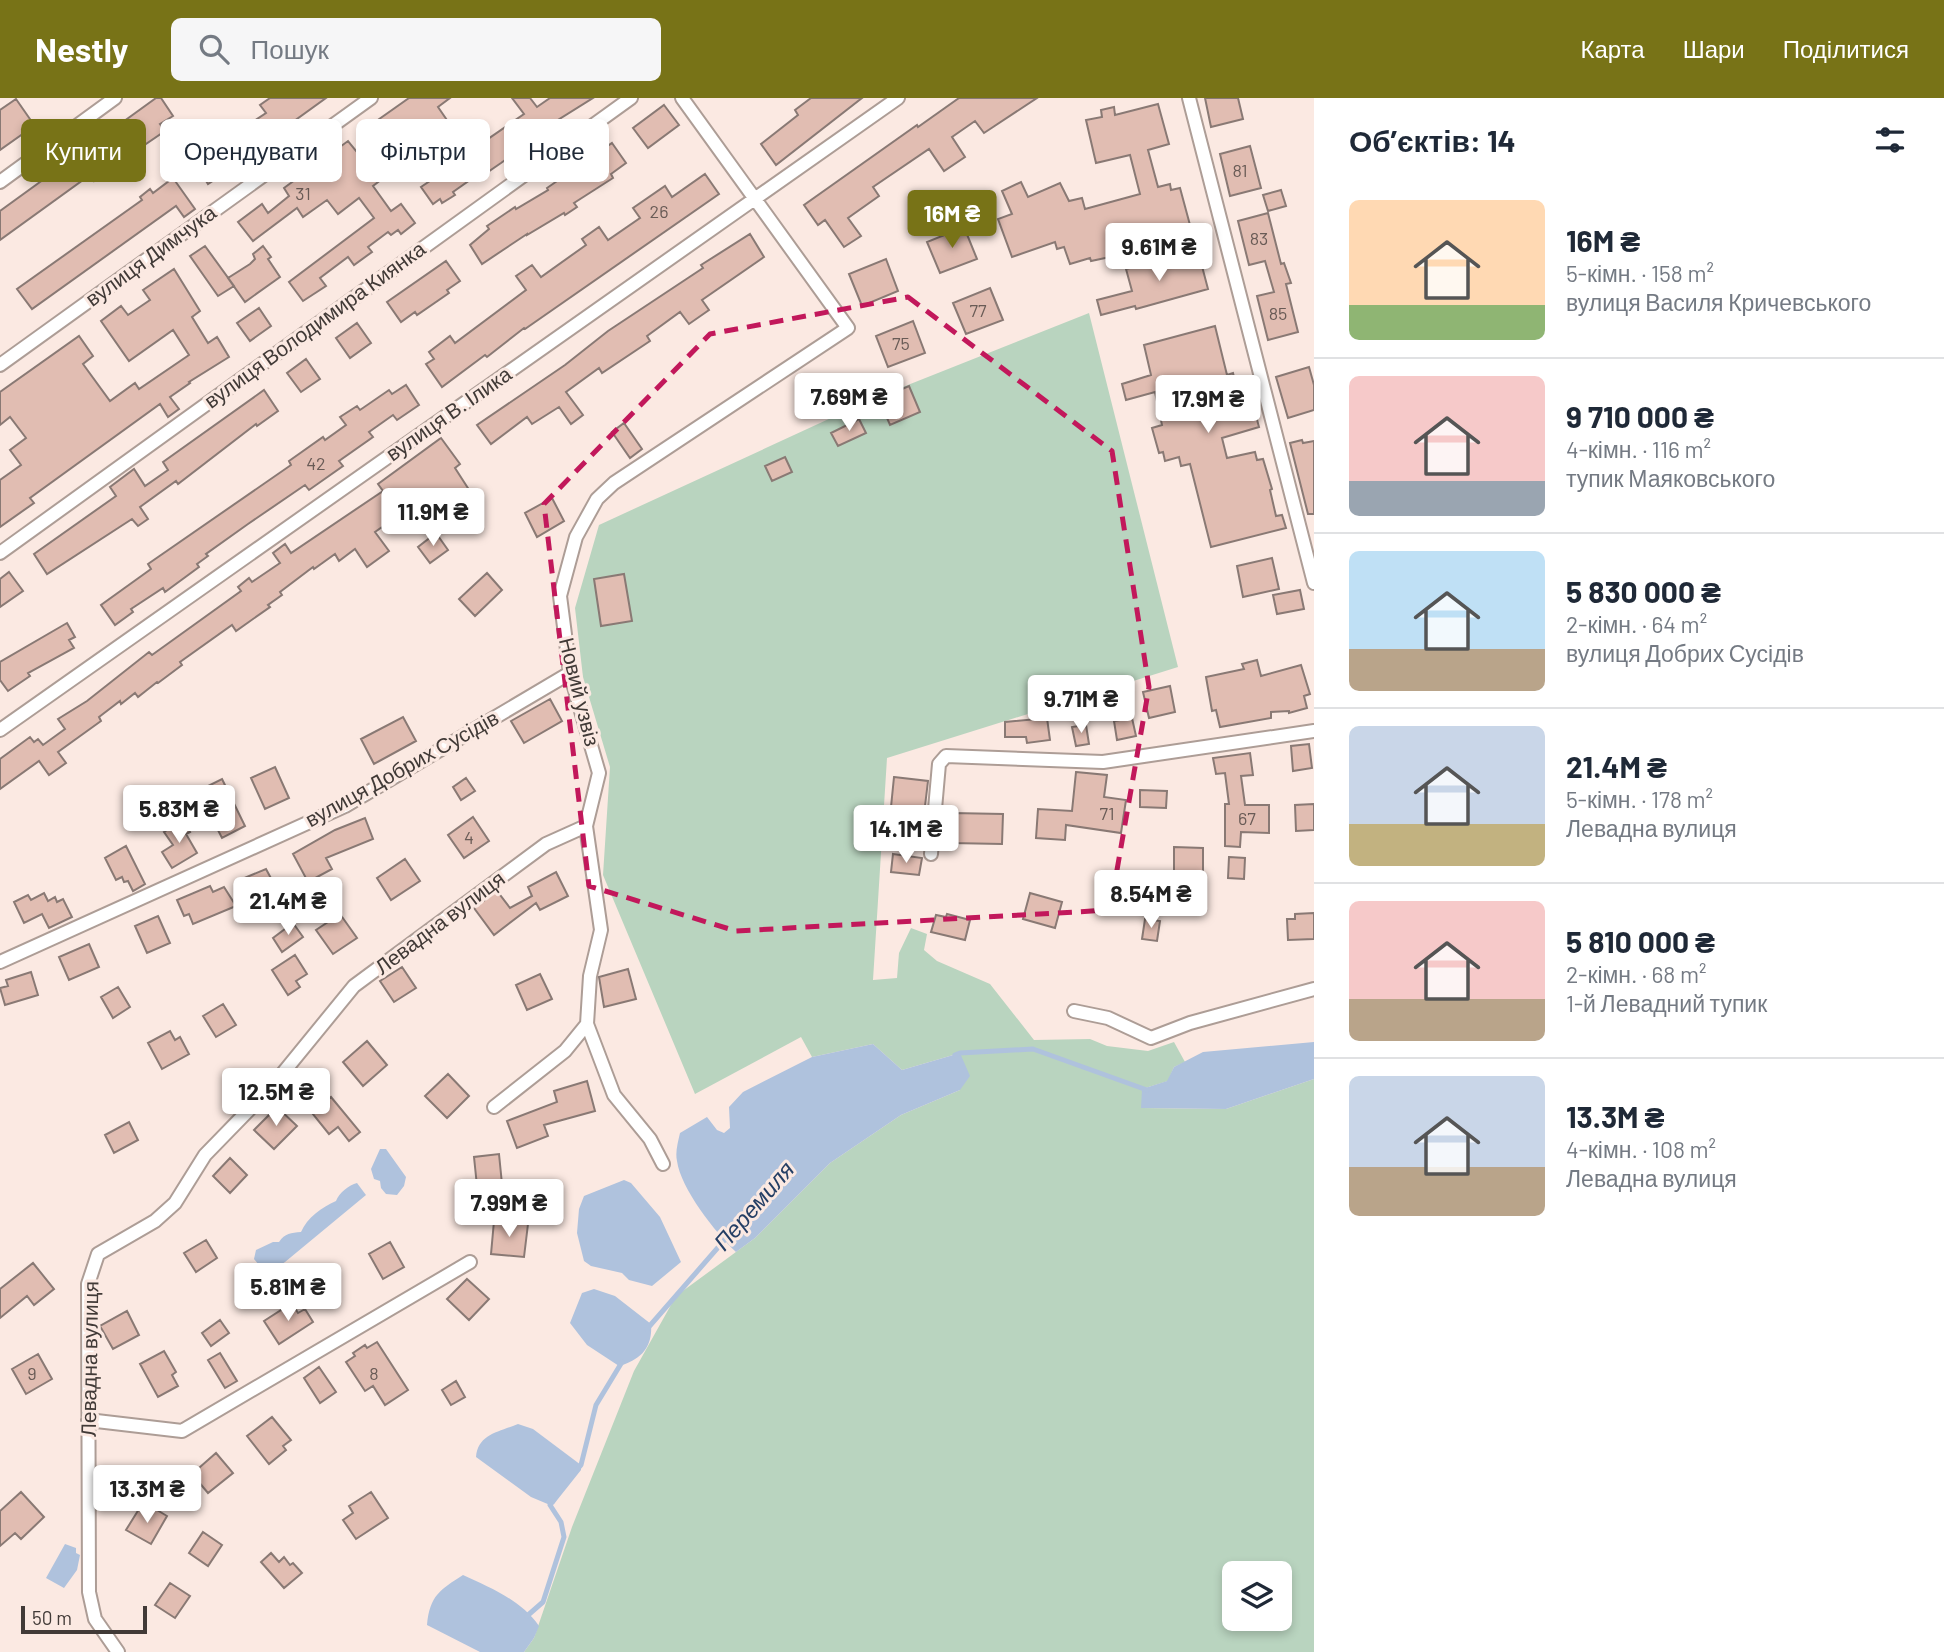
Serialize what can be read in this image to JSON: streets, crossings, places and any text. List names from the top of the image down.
{
  "streets": {
    "street": [
      "вулиця Димчука",
      "вулиця Володимира Киянка",
      "вулиця В. Ілика",
      "Новий узвіз",
      "вулиця Добрих Сусідів",
      "Левадна вулиця"
    ]
  },
  "crossings": [
    ["вулиця В. Ілика", "Новий узвіз"],
    ["Новий узвіз", "вулиця Добрих Сусідів"],
    ["Новий узвіз", "Левадна вулиця"]
  ],
  "water": ["Перемиля"],
  "house_numbers": [
    "81",
    "31",
    "26",
    "83",
    "77",
    "85",
    "75",
    "42",
    "71",
    "67",
    "4",
    "9",
    "8"
  ],
  "scale_bar": "50 m",
  "page": {
    "header": "Nestly",
    "search": "Пошук",
    "nav": ["Карта", "Шари", "Поділитися"],
    "heading": "Об’єктів: 14",
    "chip": [
      "Купити",
      "Орендувати",
      "Фільтри",
      "Нове"
    ],
    "list": [
      {
        "name": "16M ₴",
        "note": "5-кімн. · 158 m² · вулиця Василя Кричевського"
      },
      {
        "name": "9 710 000 ₴",
        "note": "4-кімн. · 116 m² · тупик Маяковського"
      },
      {
        "name": "5 830 000 ₴",
        "note": "2-кімн. · 64 m² · вулиця Добрих Сусідів"
      },
      {
        "name": "21.4M ₴",
        "note": "5-кімн. · 178 m² · Левадна вулиця"
      },
      {
        "name": "5 810 000 ₴",
        "note": "2-кімн. · 68 m² · 1-й Левадний тупик"
      },
      {
        "name": "13.3M ₴",
        "note": "4-кімн. · 108 m² · Левадна вулиця"
      }
    ],
    "price": [
      "16M ₴",
      "9.61M ₴",
      "7.69M ₴",
      "17.9M ₴",
      "11.9M ₴",
      "9.71M ₴",
      "5.83M ₴",
      "14.1M ₴",
      "8.54M ₴",
      "21.4M ₴",
      "12.5M ₴",
      "7.99M ₴",
      "5.81M ₴",
      "13.3M ₴"
    ],
    "scale": "50 m"
  }
}
